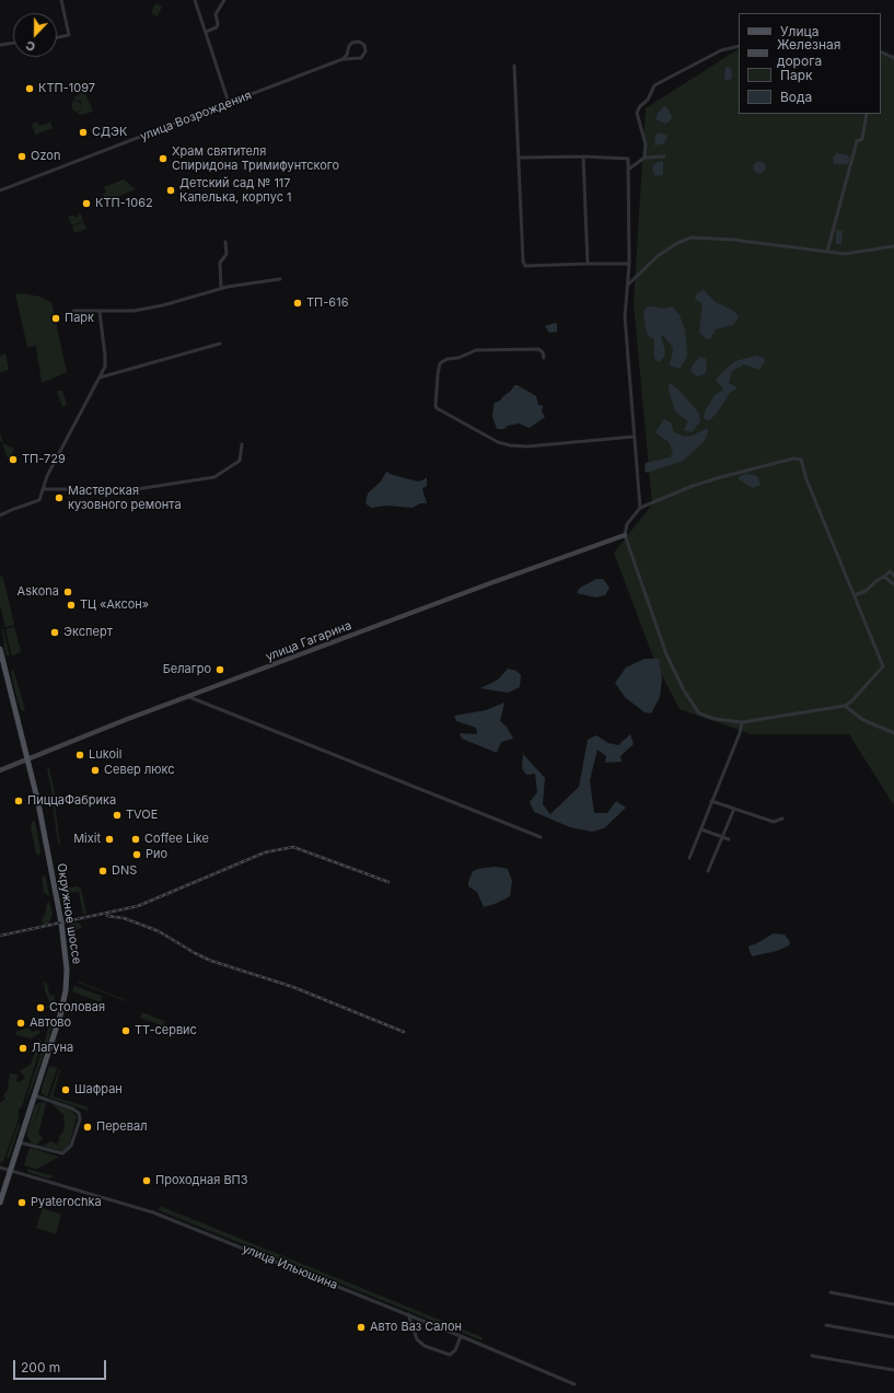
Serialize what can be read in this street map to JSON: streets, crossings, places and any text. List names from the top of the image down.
{
  "streets": {
    "main road": ["Окружное шоссе"],
    "street": ["улица Возрождения", "улица Гагарина", "улица Ильюшина"]
  },
  "crossings": [
    ["улица Гагарина", "Окружное шоссе"],
    ["Окружное шоссе", "улица Ильюшина"]
  ],
  "places": [
    "КТП-1097",
    "СДЭК",
    "Ozon",
    "Храм святителя Спиридона Тримифунтского",
    "Детский сад № 117 Капелька, корпус 1",
    "КТП-1062",
    "ТП-616",
    "Парк",
    "ТП-729",
    "Мастерская кузовного ремонта",
    "Askona",
    "ТЦ «Аксон»",
    "Эксперт",
    "Белагро",
    "Lukoil",
    "Север люкс",
    "ПиццаФабрика",
    "TVOE",
    "Mixit",
    "Coffee Like",
    "Рио",
    "DNS",
    "Столовая",
    "Автово",
    "ТТ-сервис",
    "Лагуна",
    "Шафран",
    "Перевал",
    "Проходная ВПЗ",
    "Pyaterochka",
    "Авто Ваз Салон"
  ],
  "legend": [
    "Улица",
    "Железная дорога",
    "Парк",
    "Вода"
  ],
  "scale_bar": "200 m",
  "north": "bottom"
}
